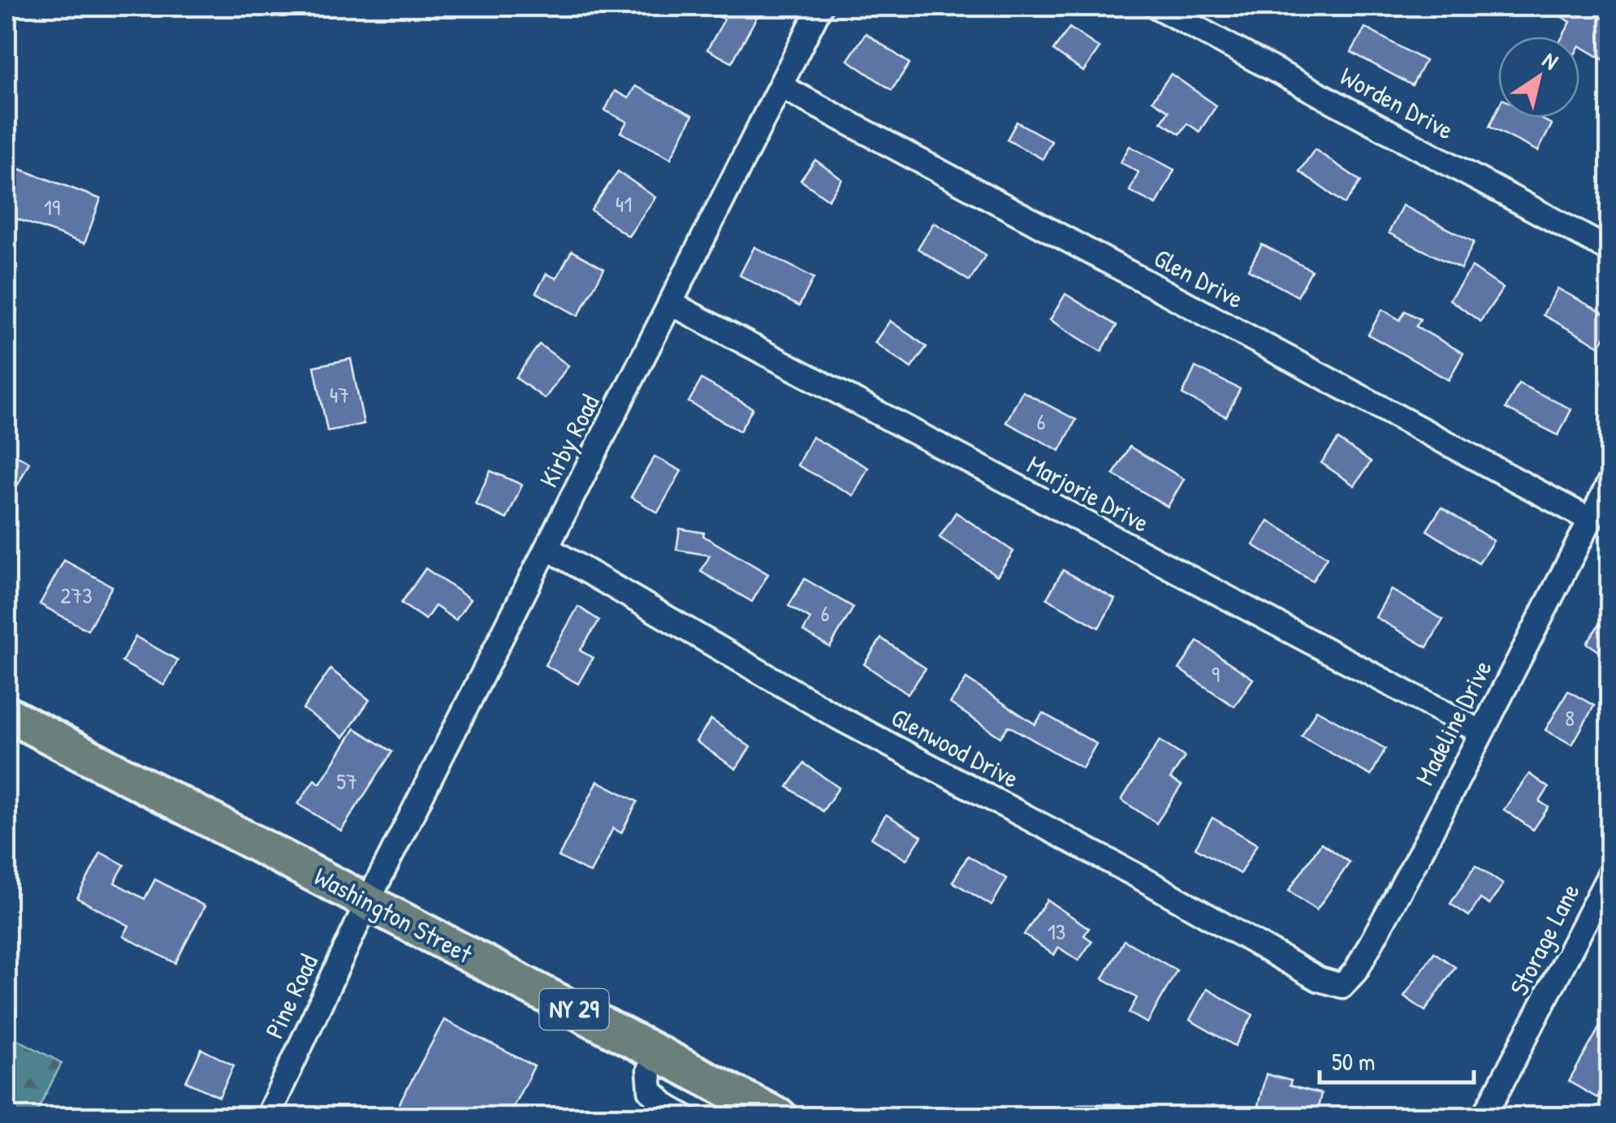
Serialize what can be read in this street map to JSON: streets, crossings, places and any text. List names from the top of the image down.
{
  "streets": {
    "highway": ["Washington Street", "NY 29"],
    "street": [
      "Worden Drive",
      "Glen Drive",
      "Kirby Road",
      "Marjorie Drive",
      "Madeline Drive",
      "Glenwood Drive",
      "Storage Lane",
      "Pine Road"
    ]
  },
  "crossings": [
    ["Glen Drive", "Kirby Road"],
    ["Glen Drive", "Madeline Drive"],
    ["Kirby Road", "Marjorie Drive"],
    ["Kirby Road", "Glenwood Drive"],
    ["Kirby Road", "Washington Street"],
    ["Kirby Road", "Pine Road"],
    ["Marjorie Drive", "Madeline Drive"],
    ["Madeline Drive", "Glenwood Drive"],
    ["Washington Street", "Pine Road"]
  ],
  "house_numbers": [
    "41",
    "19",
    "47",
    "6",
    "273",
    "6",
    "9",
    "8",
    "57",
    "13"
  ],
  "scale_bar": "50 m",
  "north": "top right"
}
